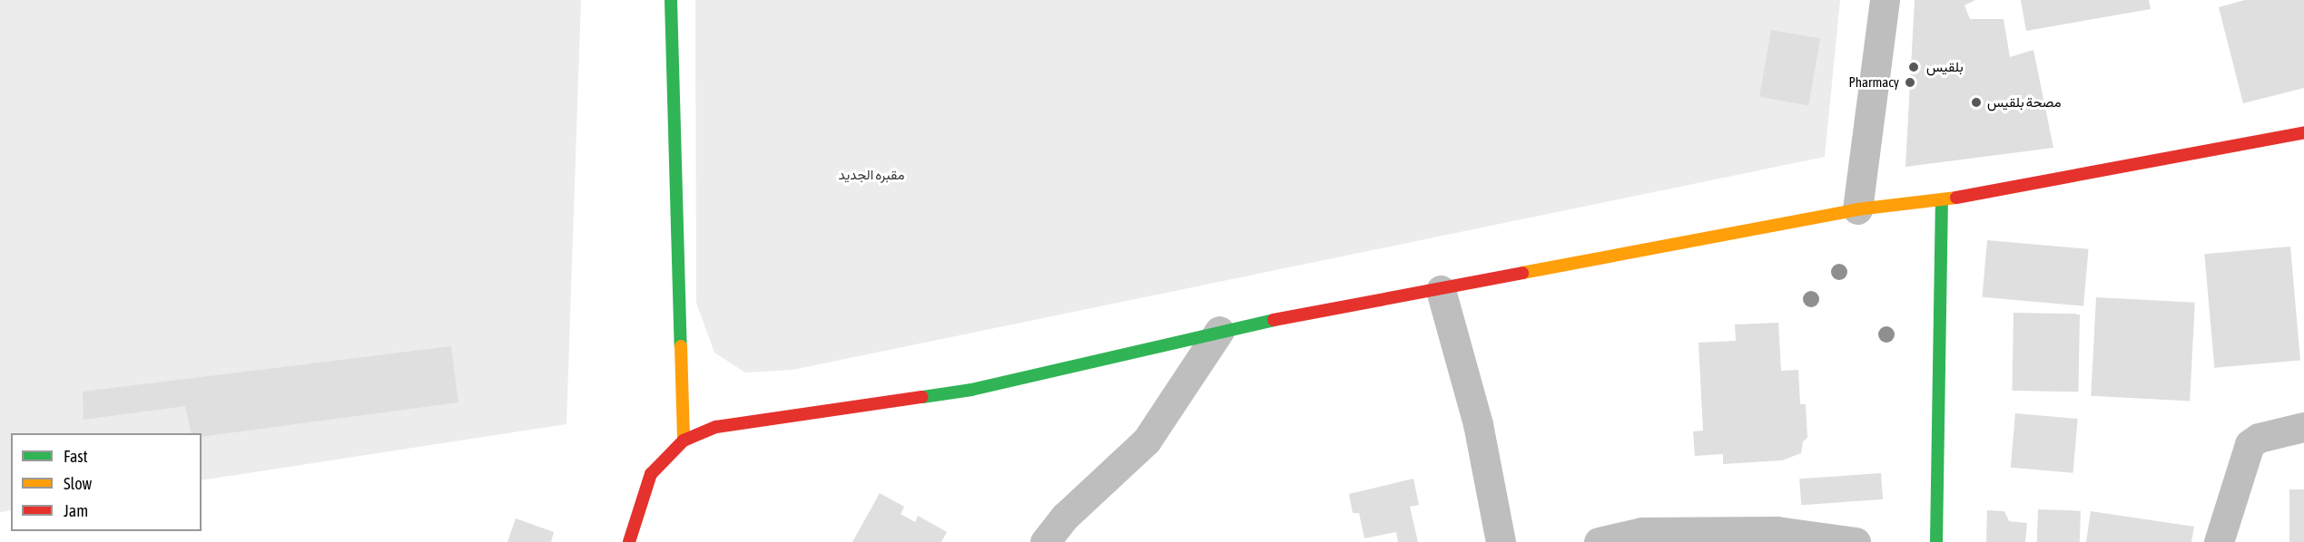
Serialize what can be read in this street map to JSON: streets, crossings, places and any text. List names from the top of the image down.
{
  "parks": ["مقبره الجديد"],
  "places": ["بلقيس", "Pharmacy", "مصحة بلقيس"],
  "legend": ["Fast", "Slow", "Jam"]
}
